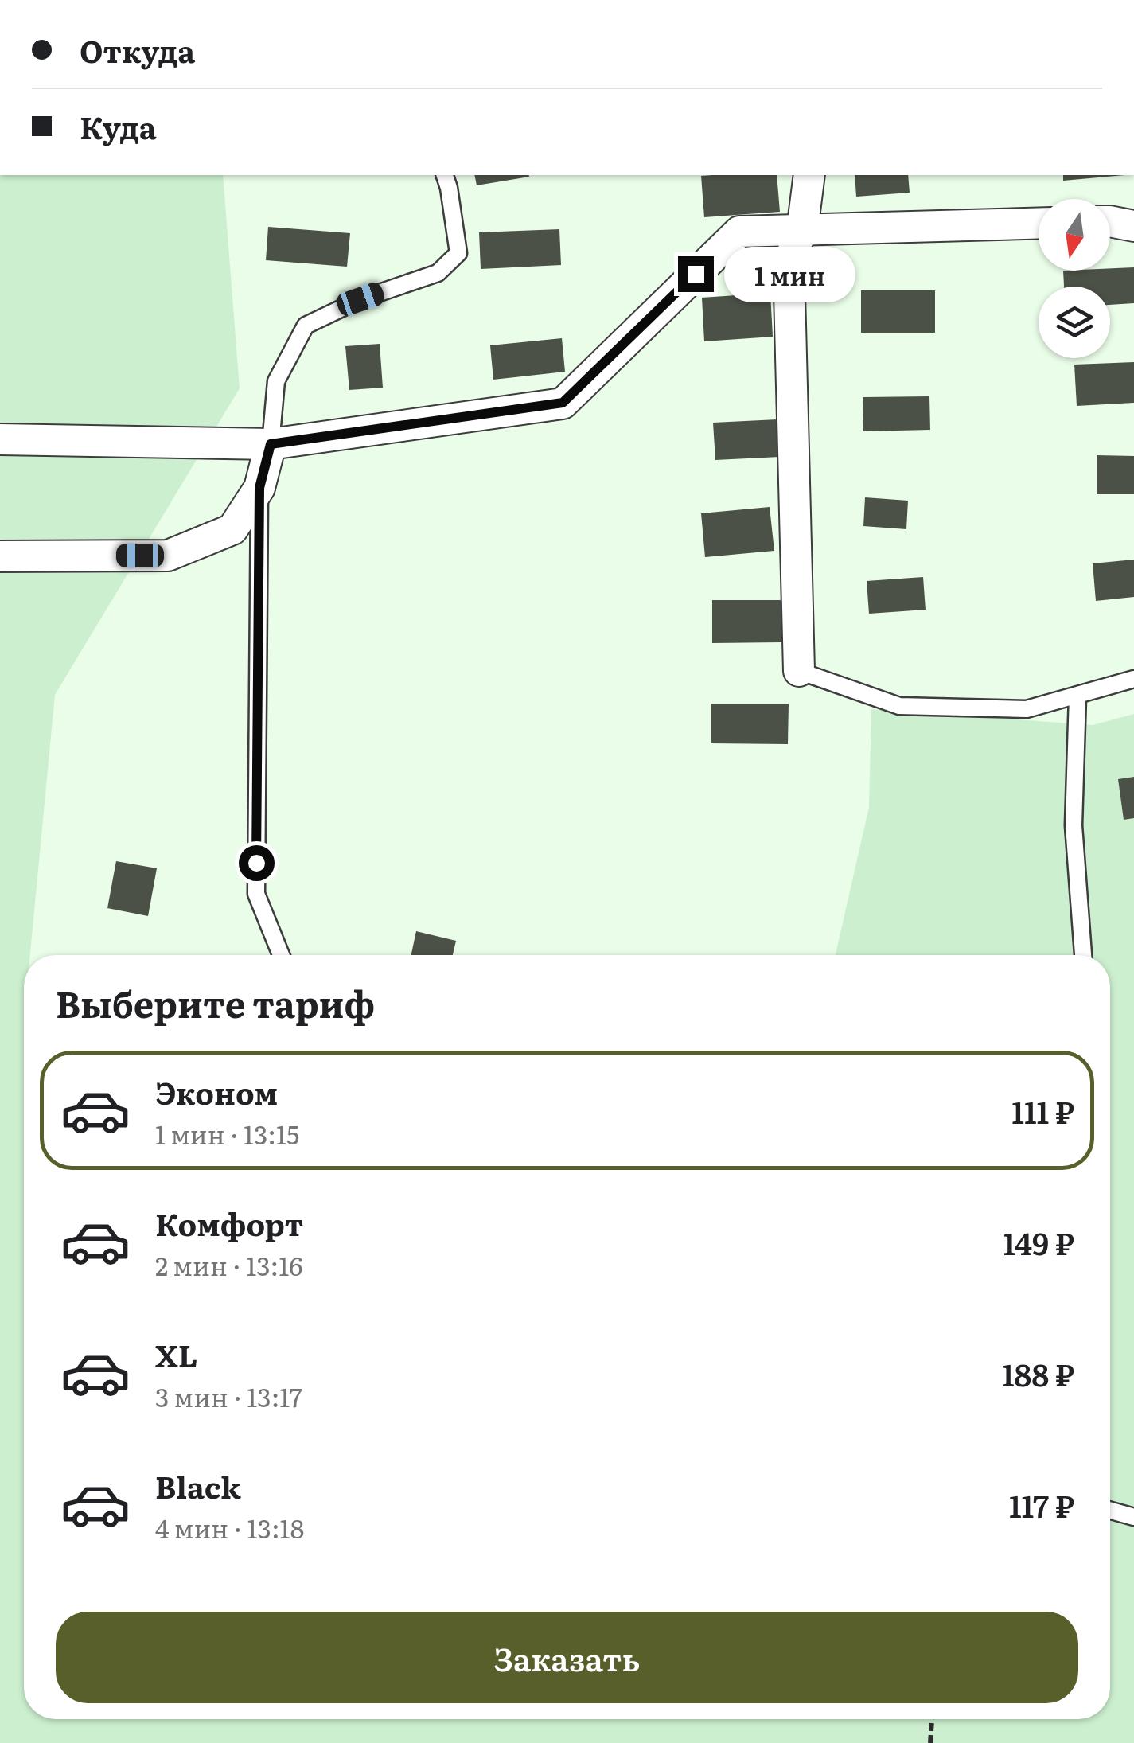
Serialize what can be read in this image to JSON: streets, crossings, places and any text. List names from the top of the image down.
{
  "north": "bottom",
  "page": {
    "banner": ["Откуда", "Куда"],
    "bubble": "1 мин",
    "heading": "Выберите тариф",
    "list": [
      {
        "name": "Эконом",
        "note": "1 мин · 13:15",
        "value": "111 ₽"
      },
      {
        "name": "Комфорт",
        "note": "2 мин · 13:16",
        "value": "149 ₽"
      },
      {
        "name": "XL",
        "note": "3 мин · 13:17",
        "value": "188 ₽"
      },
      {
        "name": "Black",
        "note": "4 мин · 13:18",
        "value": "117 ₽"
      }
    ],
    "buttons": "Заказать"
  }
}
